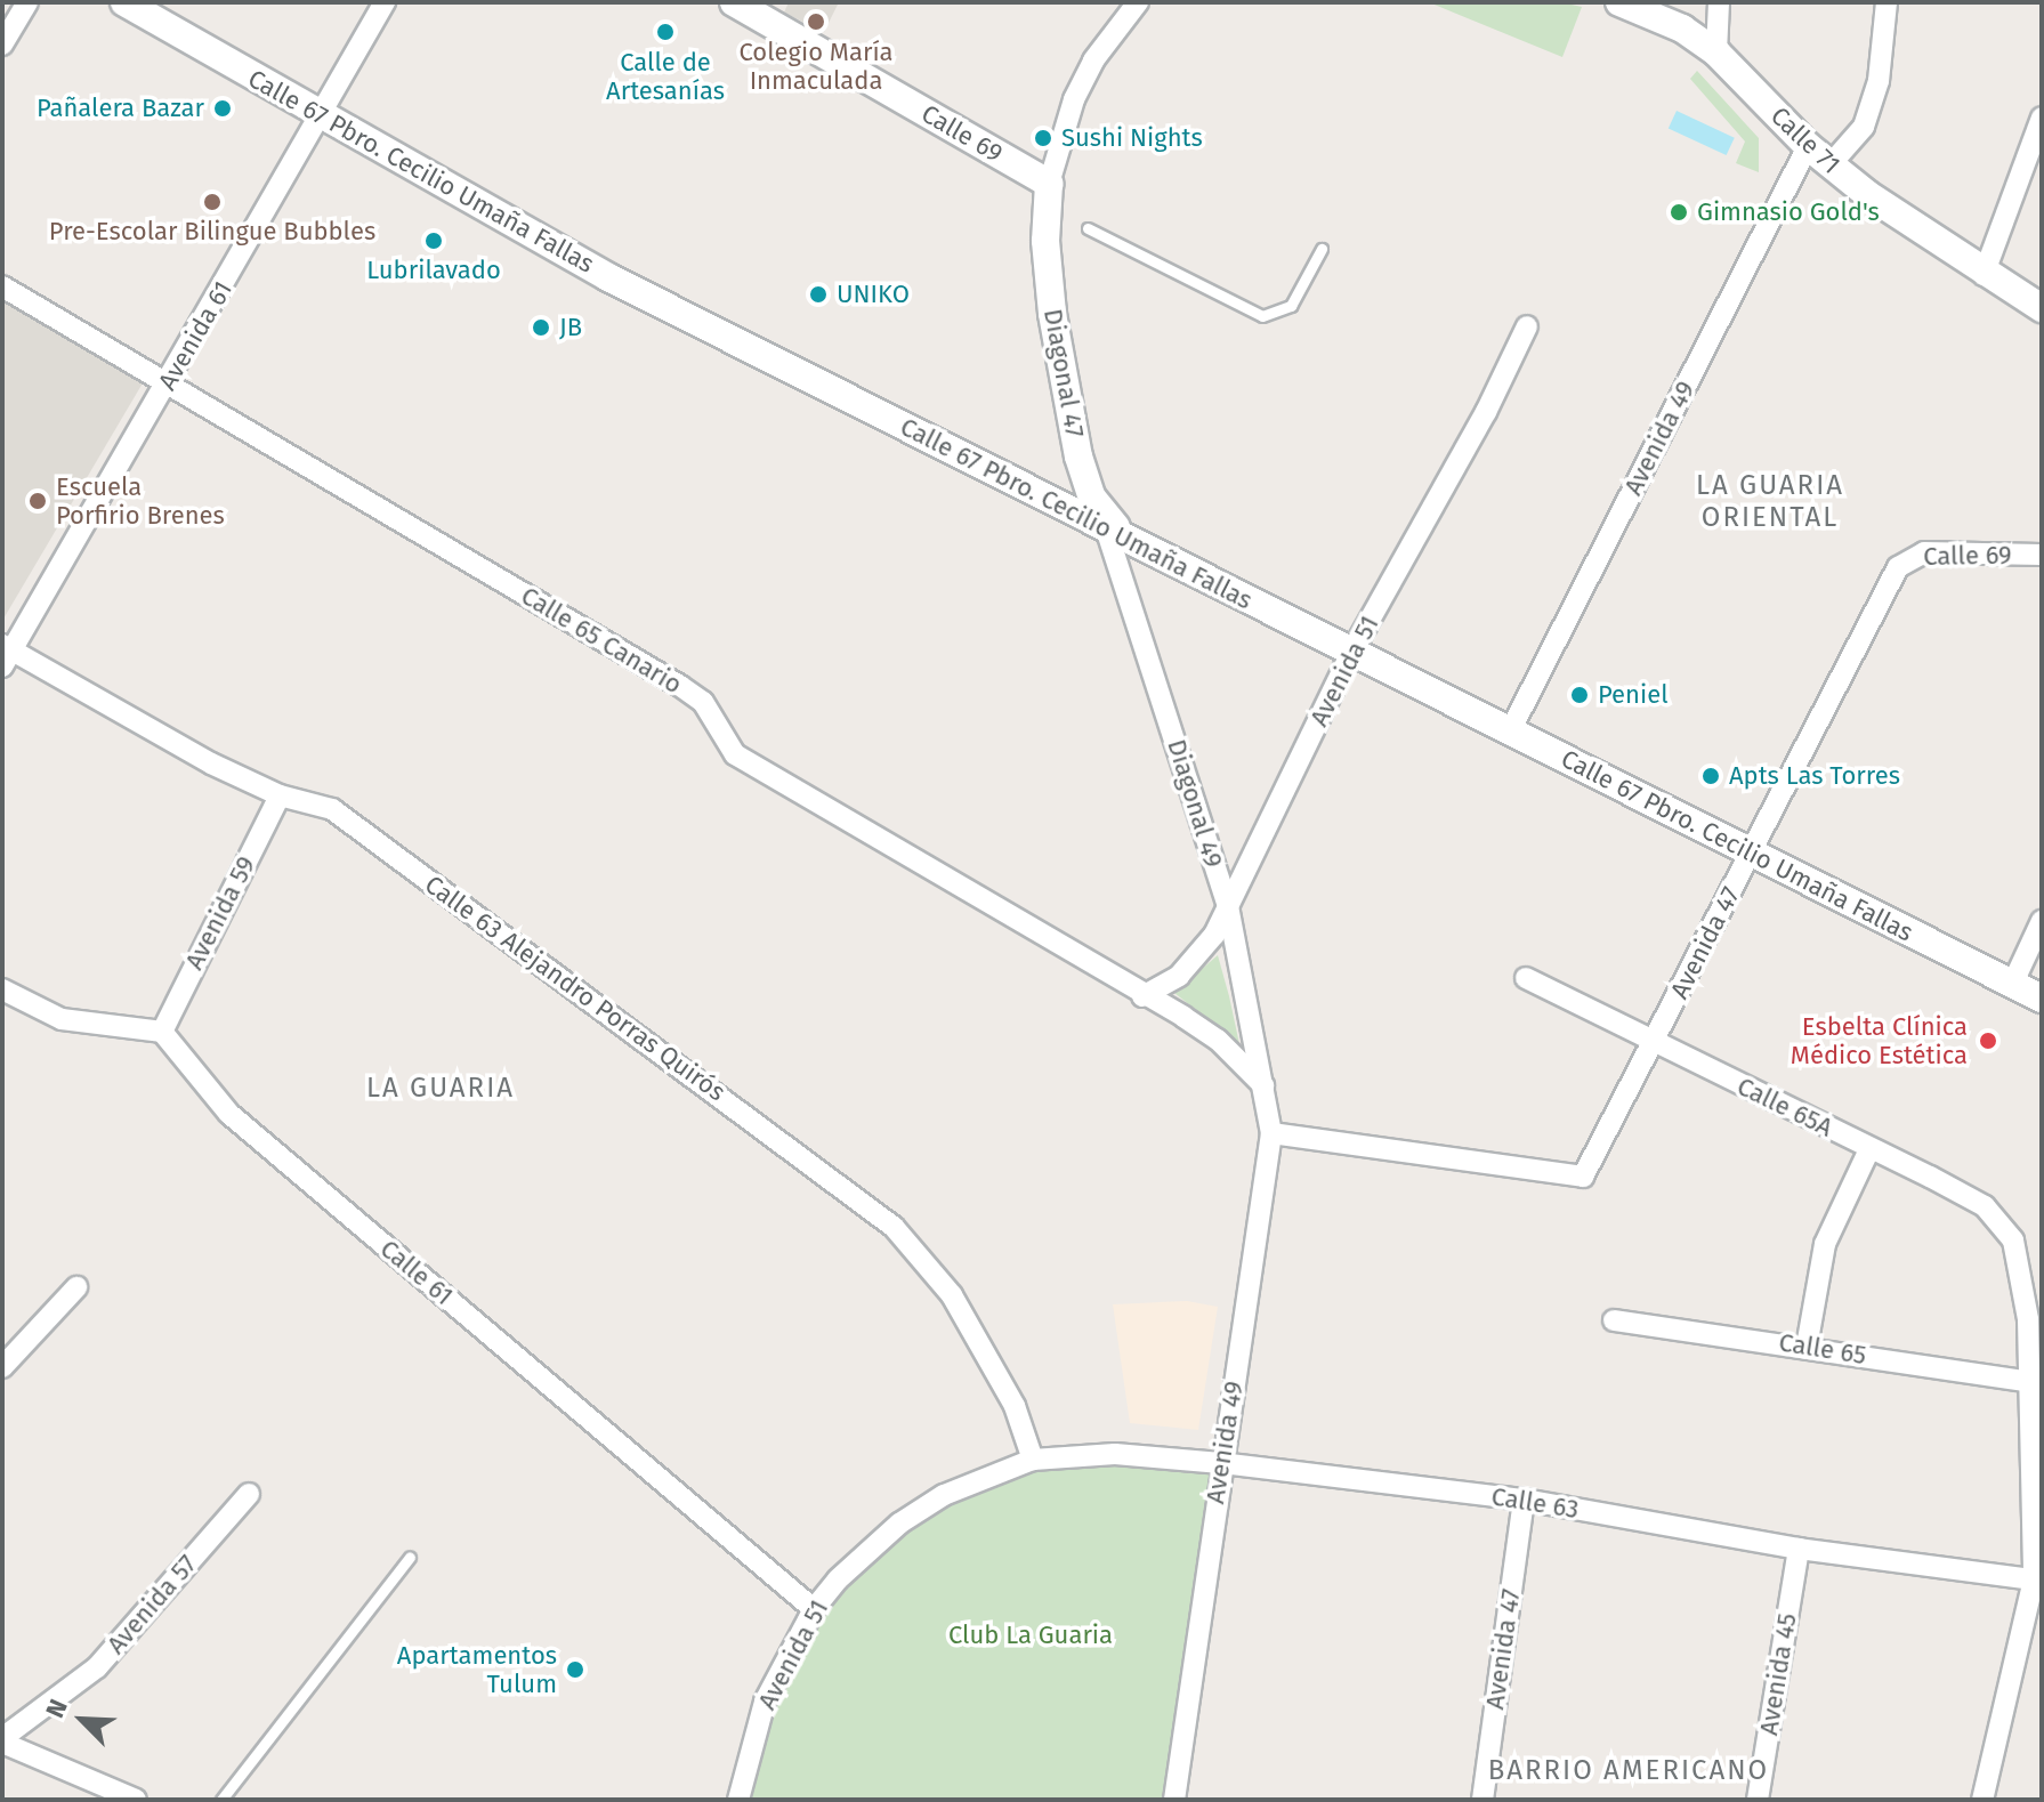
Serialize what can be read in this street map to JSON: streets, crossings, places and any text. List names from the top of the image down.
{
  "streets": {
    "main road": [
      "Calle 69",
      "Calle 71",
      "Calle 67 Pbro. Cecilio Umaña Fallas",
      "Diagonal 47"
    ],
    "street": [
      "Avenida 61",
      "Avenida 49",
      "Calle 65 Canario",
      "Avenida 51",
      "Diagonal 49",
      "Avenida 59",
      "Avenida 47",
      "Calle 63 Alejandro Porras Quirós",
      "Calle 65A",
      "Calle 61",
      "Calle 65",
      "Calle 63",
      "Avenida 57",
      "Avenida 45"
    ]
  },
  "crossings": [
    ["Calle 69", "Diagonal 47"],
    ["Calle 69", "Avenida 47"],
    ["Calle 71", "Avenida 49"],
    ["Calle 67 Pbro. Cecilio Umaña Fallas", "Avenida 61"],
    ["Calle 67 Pbro. Cecilio Umaña Fallas", "Diagonal 47"],
    ["Calle 67 Pbro. Cecilio Umaña Fallas", "Avenida 49"],
    ["Calle 67 Pbro. Cecilio Umaña Fallas", "Avenida 51"],
    ["Calle 67 Pbro. Cecilio Umaña Fallas", "Diagonal 49"],
    ["Calle 67 Pbro. Cecilio Umaña Fallas", "Avenida 47"],
    ["Avenida 61", "Calle 65 Canario"],
    ["Avenida 61", "Calle 63 Alejandro Porras Quirós"],
    ["Avenida 49", "Calle 65 Canario"],
    ["Avenida 49", "Diagonal 49"],
    ["Avenida 49", "Avenida 47"],
    ["Avenida 49", "Calle 63"],
    ["Calle 65 Canario", "Avenida 51"],
    ["Calle 65 Canario", "Diagonal 49"],
    ["Avenida 51", "Diagonal 49"],
    ["Avenida 51", "Calle 63 Alejandro Porras Quirós"],
    ["Avenida 51", "Calle 61"],
    ["Avenida 51", "Calle 63"],
    ["Avenida 59", "Calle 63 Alejandro Porras Quirós"],
    ["Avenida 59", "Calle 61"],
    ["Avenida 47", "Calle 65A"],
    ["Avenida 47", "Calle 63"],
    ["Calle 63 Alejandro Porras Quirós", "Calle 63"],
    ["Calle 65A", "Calle 65"],
    ["Calle 63", "Avenida 45"]
  ],
  "districts": ["LA GUARIA ORIENTAL", "LA GUARIA", "BARRIO AMERICANO"],
  "parks": ["Club La Guaria"],
  "places": [
    "Colegio María Inmaculada",
    "Calle de Artesanías",
    "Pañalera Bazar",
    "Sushi Nights",
    "Pre-Escolar Bilingue Bubbles",
    "Gimnasio Gold's",
    "Lubrilavado",
    "UNIKO",
    "JB",
    "Escuela Porfirio Brenes",
    "Peniel",
    "Apts Las Torres",
    "Esbelta Clínica Médico Estética",
    "Apartamentos Tulum"
  ],
  "north": "top left"
}
